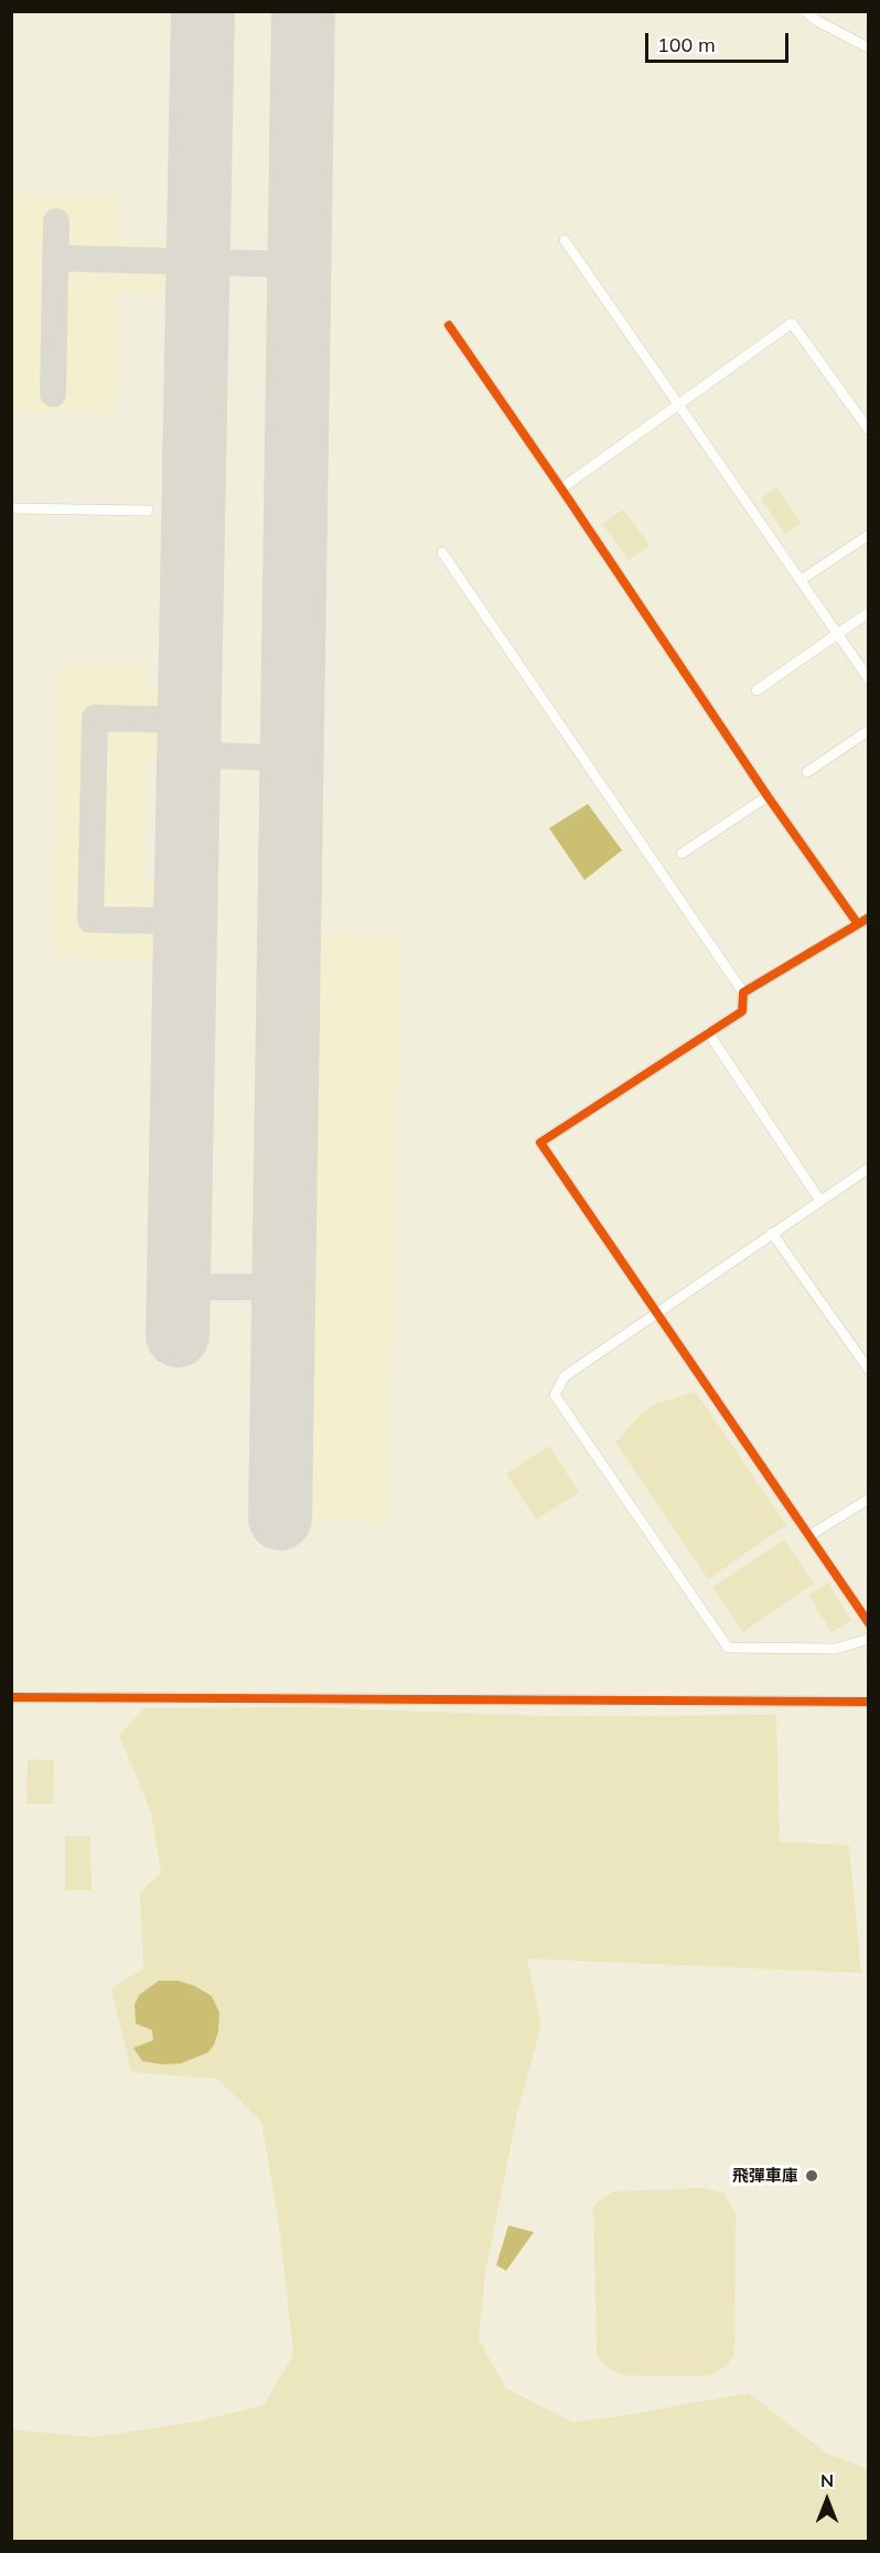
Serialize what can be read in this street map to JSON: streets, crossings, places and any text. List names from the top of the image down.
{
  "places": ["飛彈車庫"],
  "scale_bar": "100 m",
  "north": "top"
}
